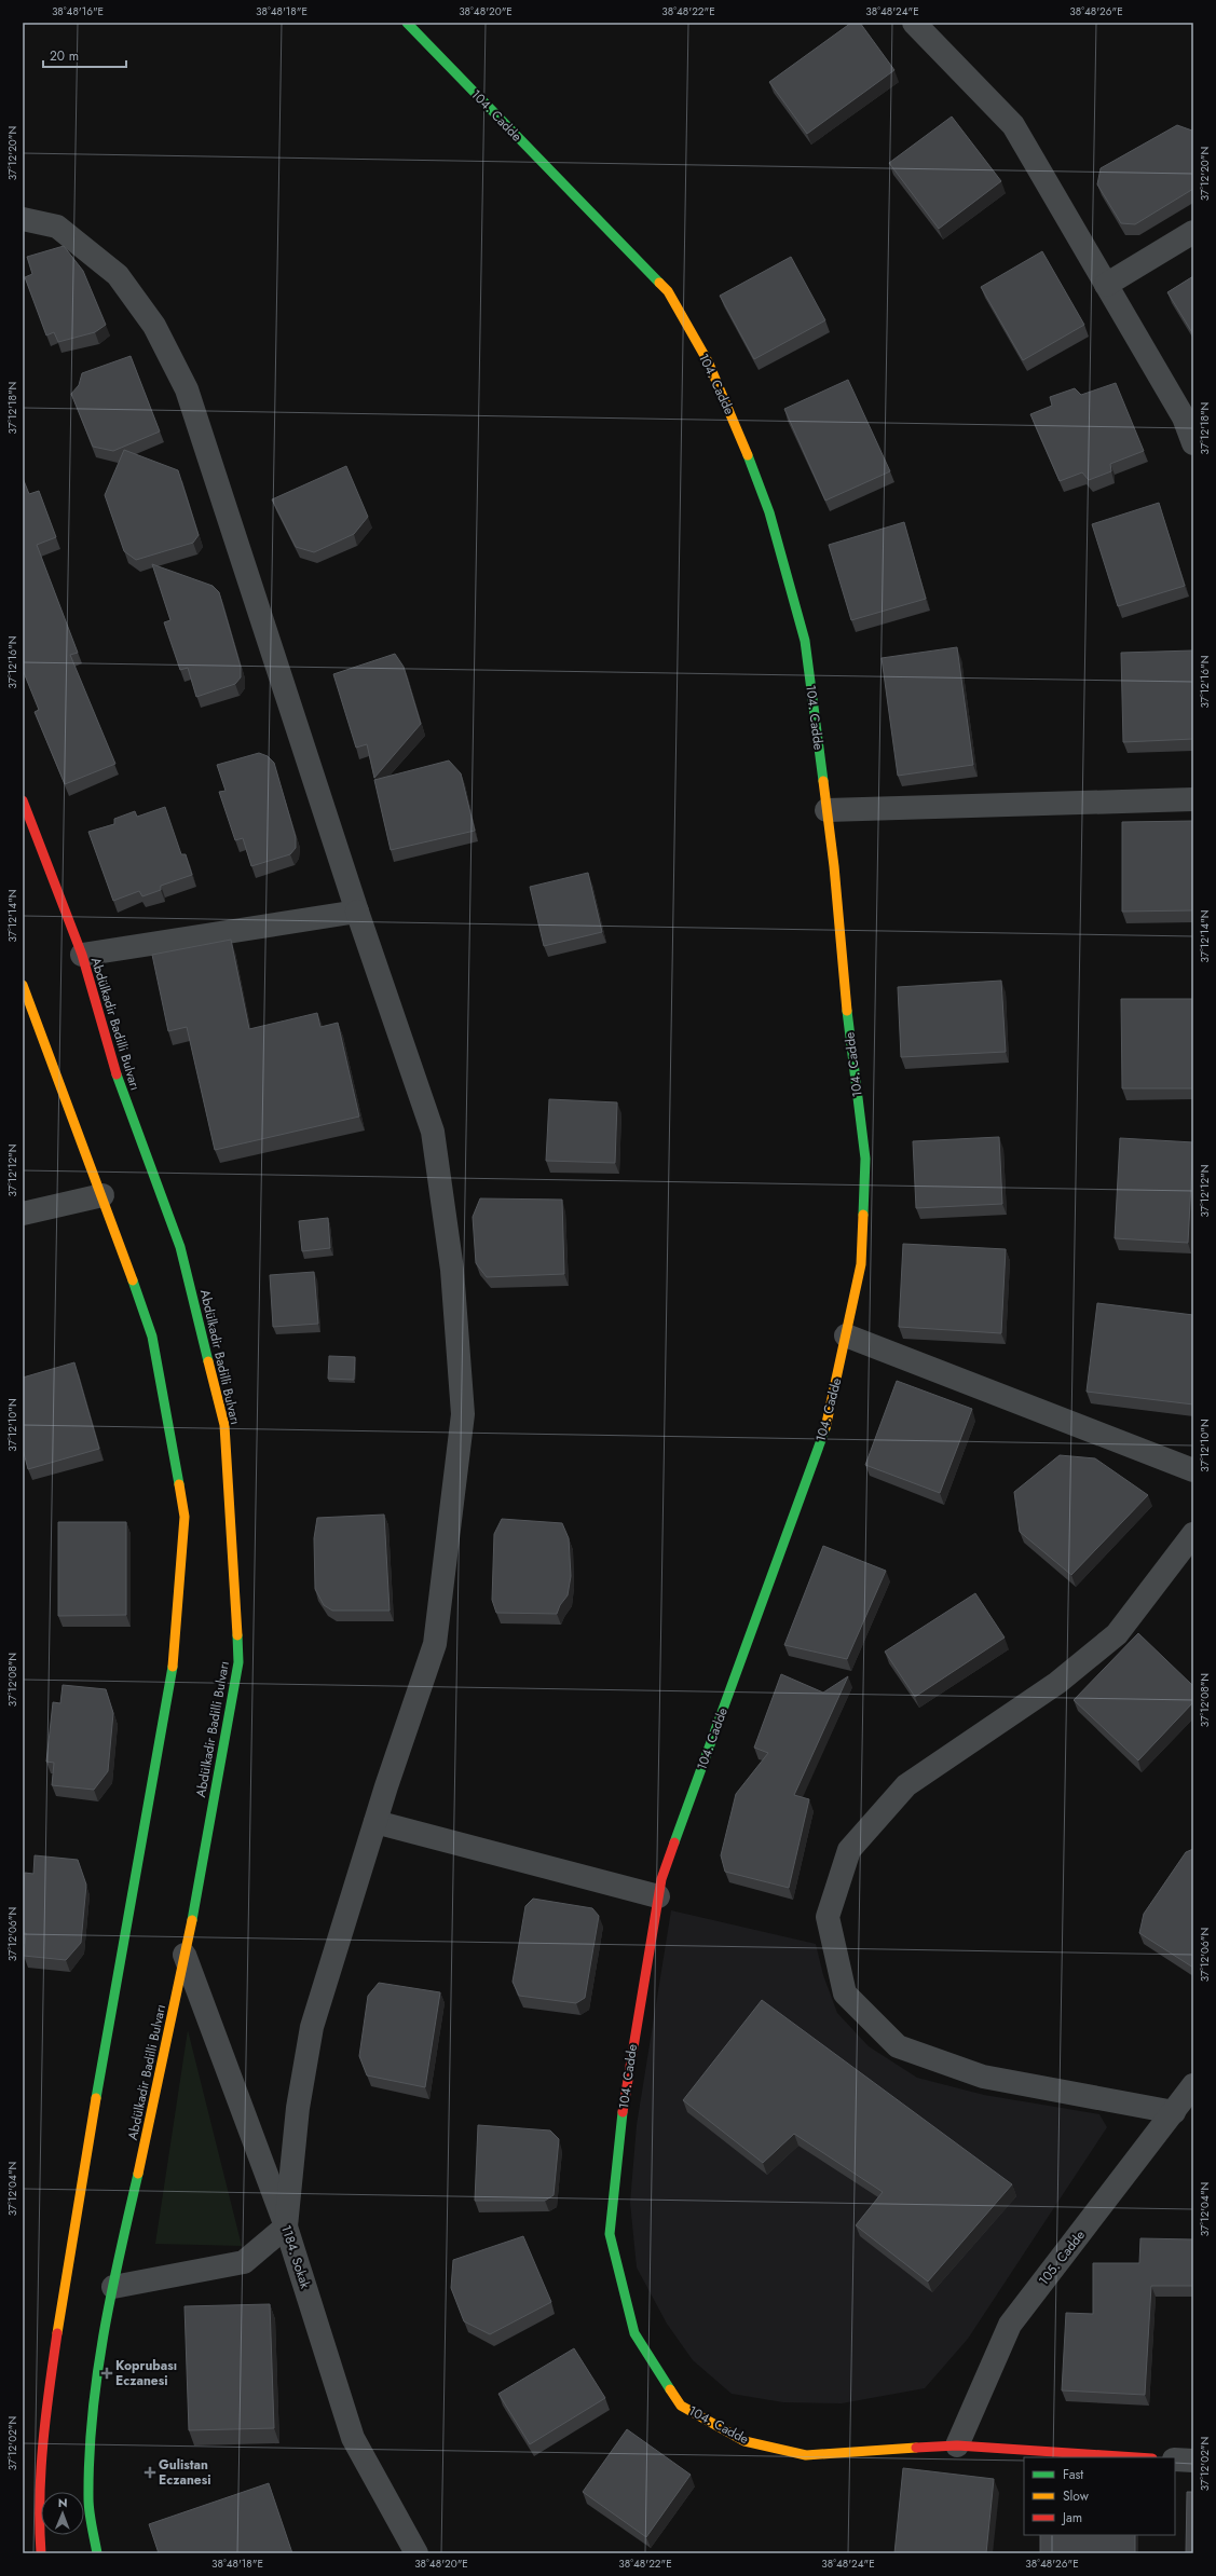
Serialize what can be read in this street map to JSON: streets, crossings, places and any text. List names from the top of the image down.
{
  "streets": {
    "main road": ["104. Cadde", "Abdülkadir Badilli Bulvarı"],
    "street": ["1184. Sokak", "105. Cadde"]
  },
  "crossings": [
    ["104. Cadde", "105. Cadde"],
    ["Abdülkadir Badilli Bulvarı", "1184. Sokak"]
  ],
  "places": {
    "health": ["Koprubası Eczanesi", "Gulistan Eczanesi"]
  },
  "legend": ["Fast", "Slow", "Jam"],
  "scale_bar": "20 m",
  "north": "top",
  "coordinates": [
    "38°48'16\"E",
    "38°48'18\"E",
    "38°48'20\"E",
    "38°48'22\"E",
    "38°48'24\"E",
    "38°48'26\"E",
    "37°12'20\"N",
    "37°12'18\"N",
    "37°12'16\"N",
    "37°12'14\"N",
    "37°12'12\"N",
    "37°12'10\"N",
    "37°12'08\"N",
    "37°12'06\"N",
    "37°12'04\"N",
    "37°12'02\"N"
  ]
}
